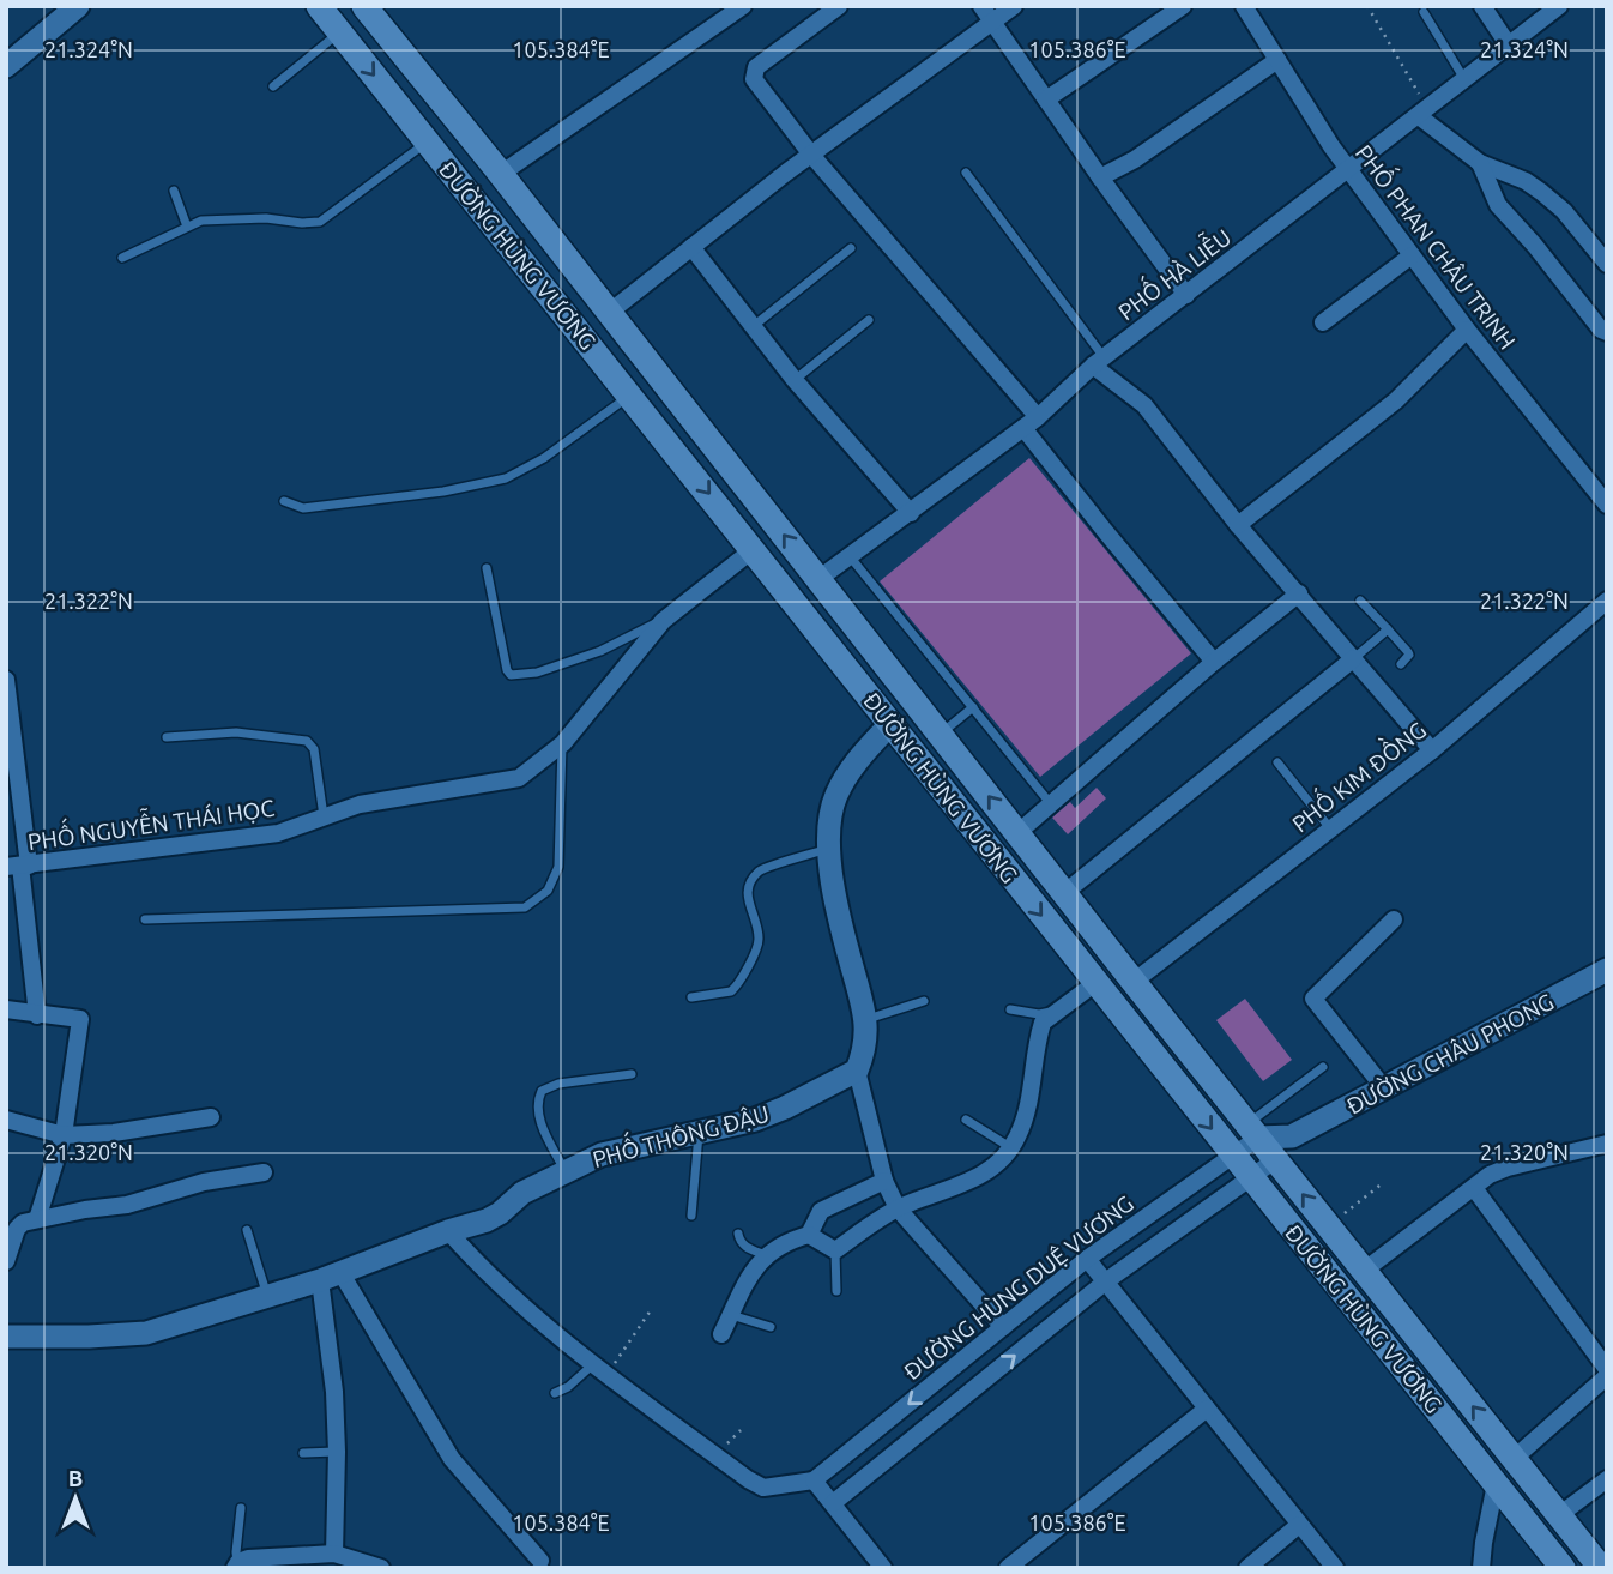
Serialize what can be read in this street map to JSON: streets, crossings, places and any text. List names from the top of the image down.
{
  "streets": {
    "main road": ["ĐƯỜNG HÙNG VƯƠNG"],
    "street": [
      "PHỐ PHAN CHÂU TRINH",
      "PHỐ HÀ LIỄU",
      "PHỐ KIM ĐỒNG",
      "PHỐ NGUYỄN THÁI HỌC",
      "ĐƯỜNG CHÂU PHONG",
      "PHỐ THÔNG ĐẬU",
      "ĐƯỜNG HÙNG DUỆ VƯƠNG"
    ]
  },
  "crossings": [
    ["PHỐ PHAN CHÂU TRINH", "PHỐ HÀ LIỄU"],
    ["ĐƯỜNG HÙNG VƯƠNG", "PHỐ HÀ LIỄU"],
    ["ĐƯỜNG HÙNG VƯƠNG", "PHỐ KIM ĐỒNG"],
    ["ĐƯỜNG HÙNG VƯƠNG", "PHỐ NGUYỄN THÁI HỌC"],
    ["ĐƯỜNG HÙNG VƯƠNG", "ĐƯỜNG CHÂU PHONG"],
    ["ĐƯỜNG HÙNG VƯƠNG", "ĐƯỜNG HÙNG DUỆ VƯƠNG"],
    ["ĐƯỜNG CHÂU PHONG", "ĐƯỜNG HÙNG DUỆ VƯƠNG"]
  ],
  "north": "top",
  "coordinates": [
    "105.384°E",
    "105.386°E",
    "21.324°N",
    "21.322°N",
    "21.320°N"
  ]
}
